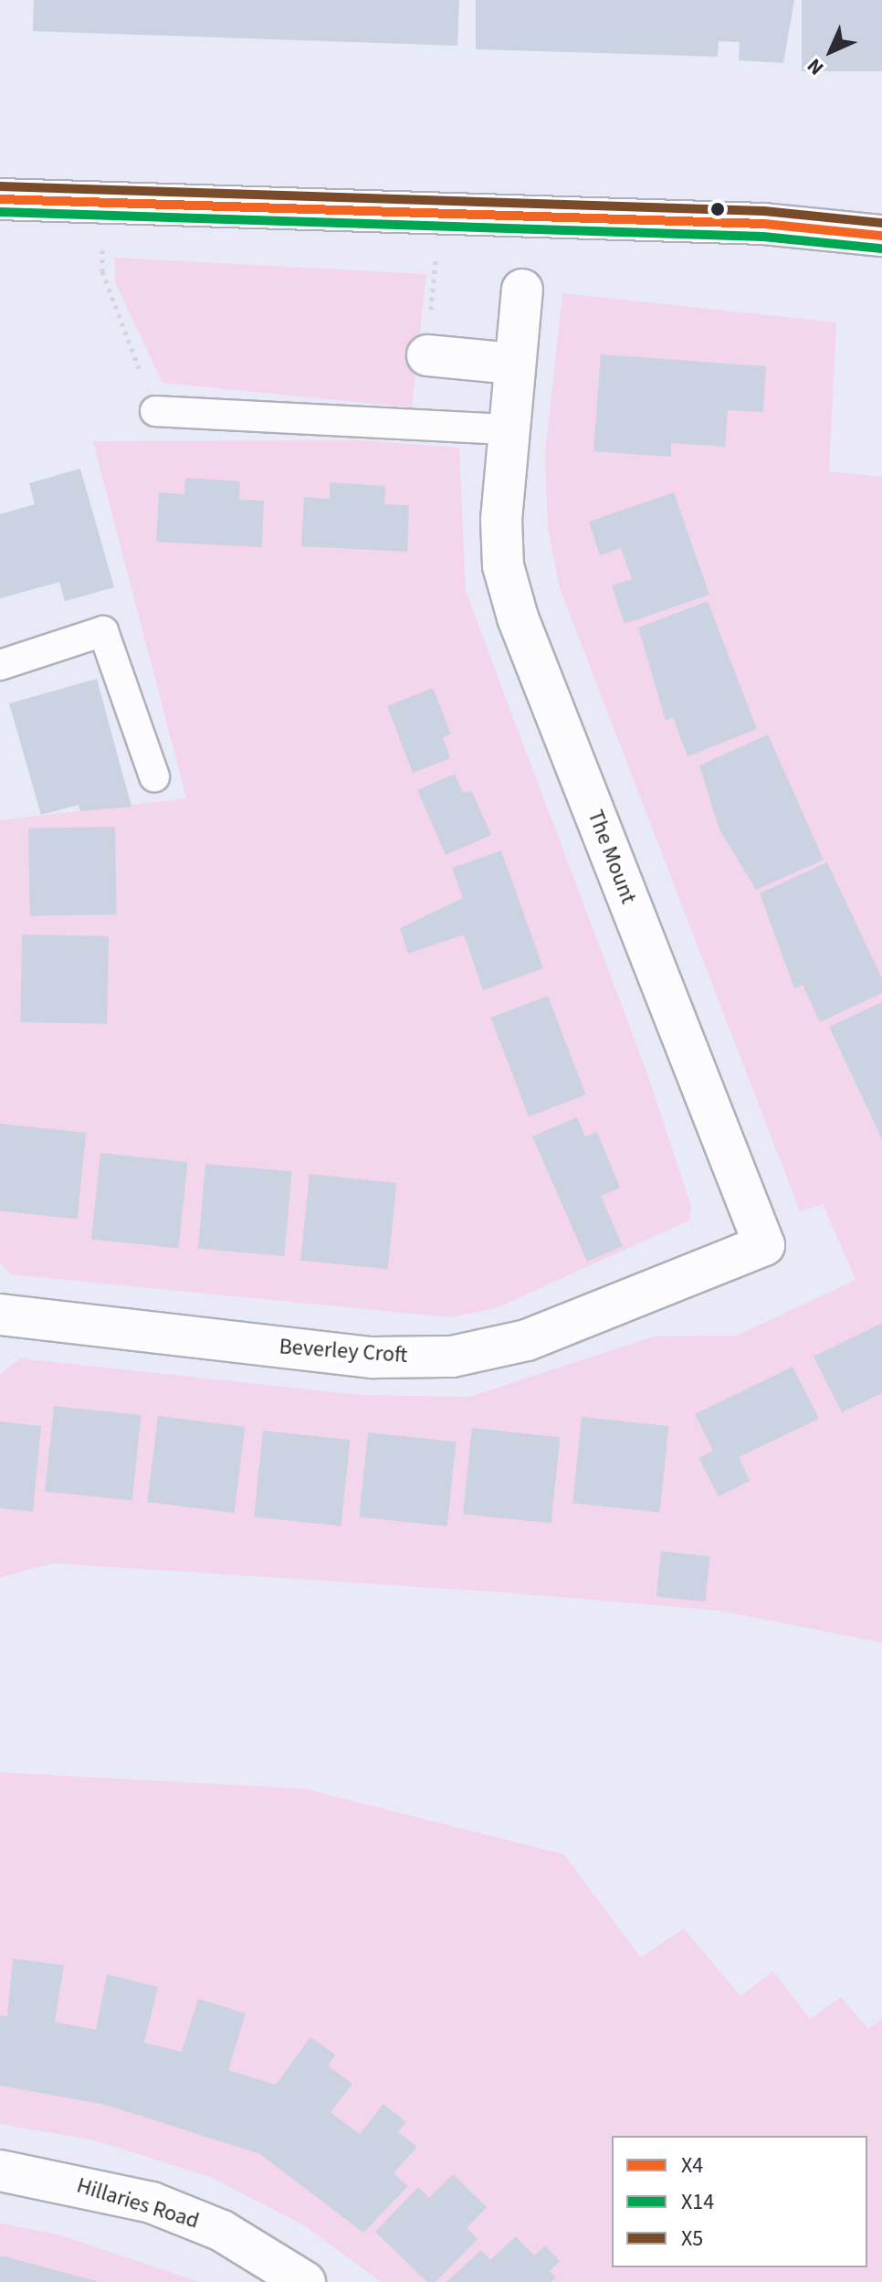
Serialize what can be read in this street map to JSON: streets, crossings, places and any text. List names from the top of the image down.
{
  "streets": {
    "street": ["The Mount", "Beverley Croft", "Hillaries Road"]
  },
  "crossings": [
    ["The Mount", "Beverley Croft"]
  ],
  "lines": ["transit line X5", "transit line X4", "transit line X14"],
  "legend": ["X4", "X14", "X5"],
  "north": "bottom left"
}
